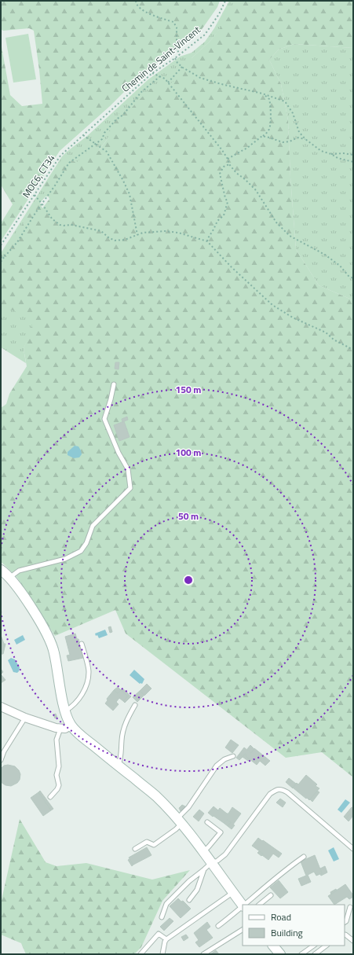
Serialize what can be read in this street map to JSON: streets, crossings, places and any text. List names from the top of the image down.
{
  "streets": {
    "path": ["Chemin de Saint-Vincent", "MOC6, CT34"]
  },
  "crossings": [
    ["Chemin de Saint-Vincent", "MOC6, CT34"]
  ],
  "legend": ["Road", "Building"],
  "rings": ["150 m", "100 m", "50 m"]
}
